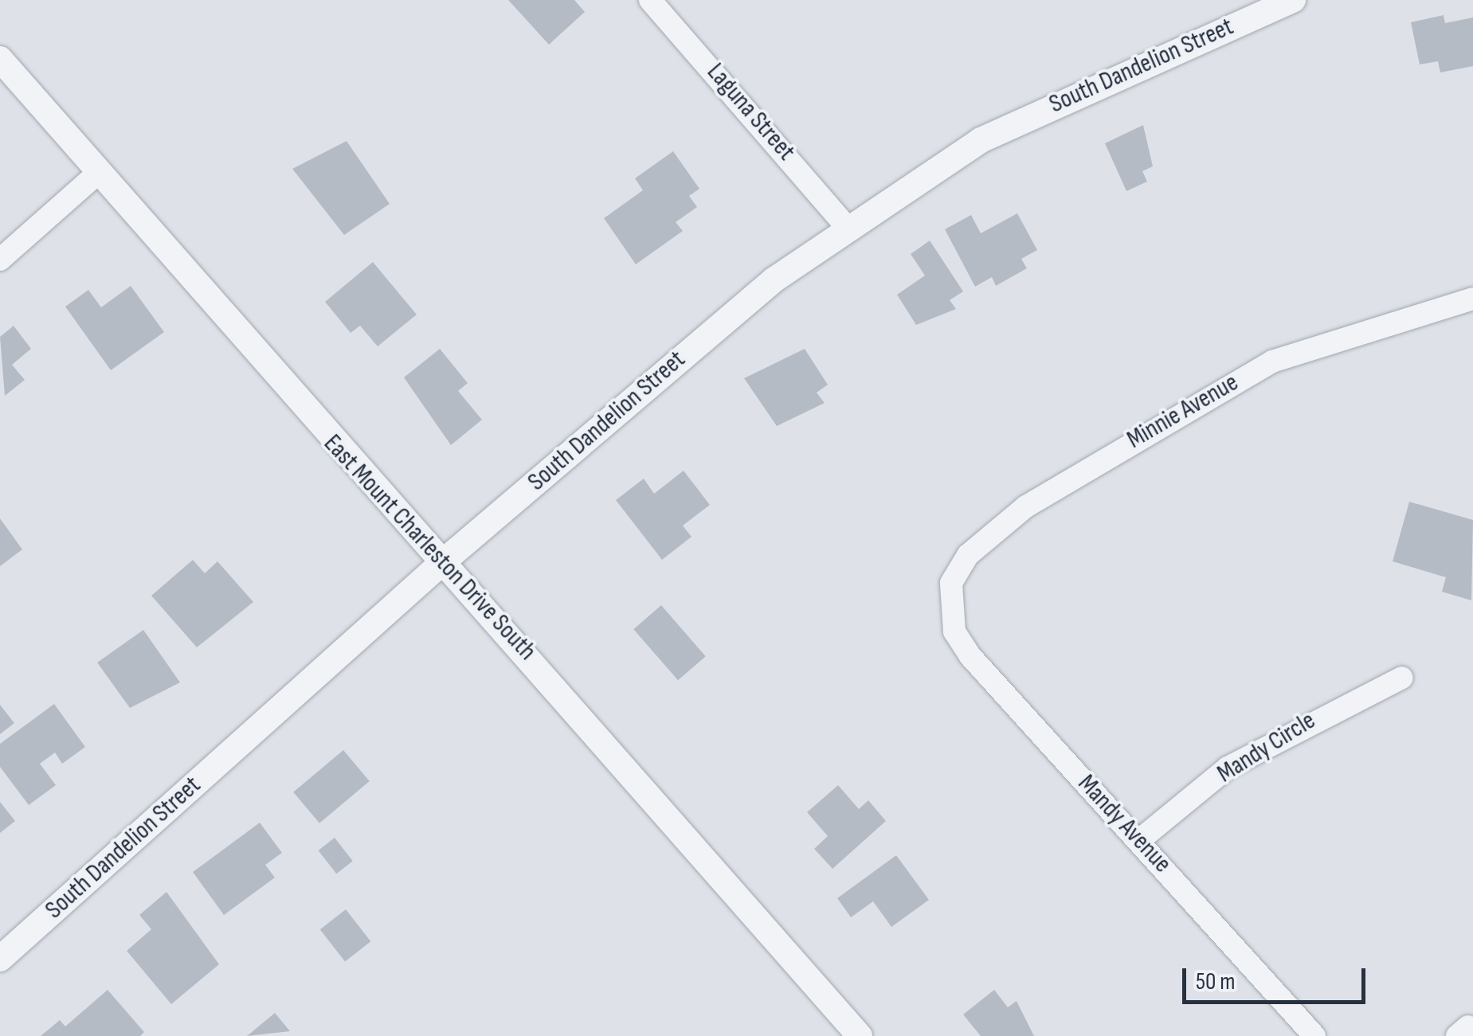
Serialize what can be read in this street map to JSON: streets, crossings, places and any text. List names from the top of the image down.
{
  "streets": {
    "street": [
      "South Dandelion Street",
      "Laguna Street",
      "Minnie Avenue",
      "East Mount Charleston Drive South",
      "Mandy Circle",
      "Mandy Avenue"
    ]
  },
  "crossings": [
    ["South Dandelion Street", "Laguna Street"],
    ["South Dandelion Street", "East Mount Charleston Drive South"],
    ["Minnie Avenue", "Mandy Avenue"],
    ["Mandy Circle", "Mandy Avenue"]
  ],
  "scale_bar": "50 m"
}
